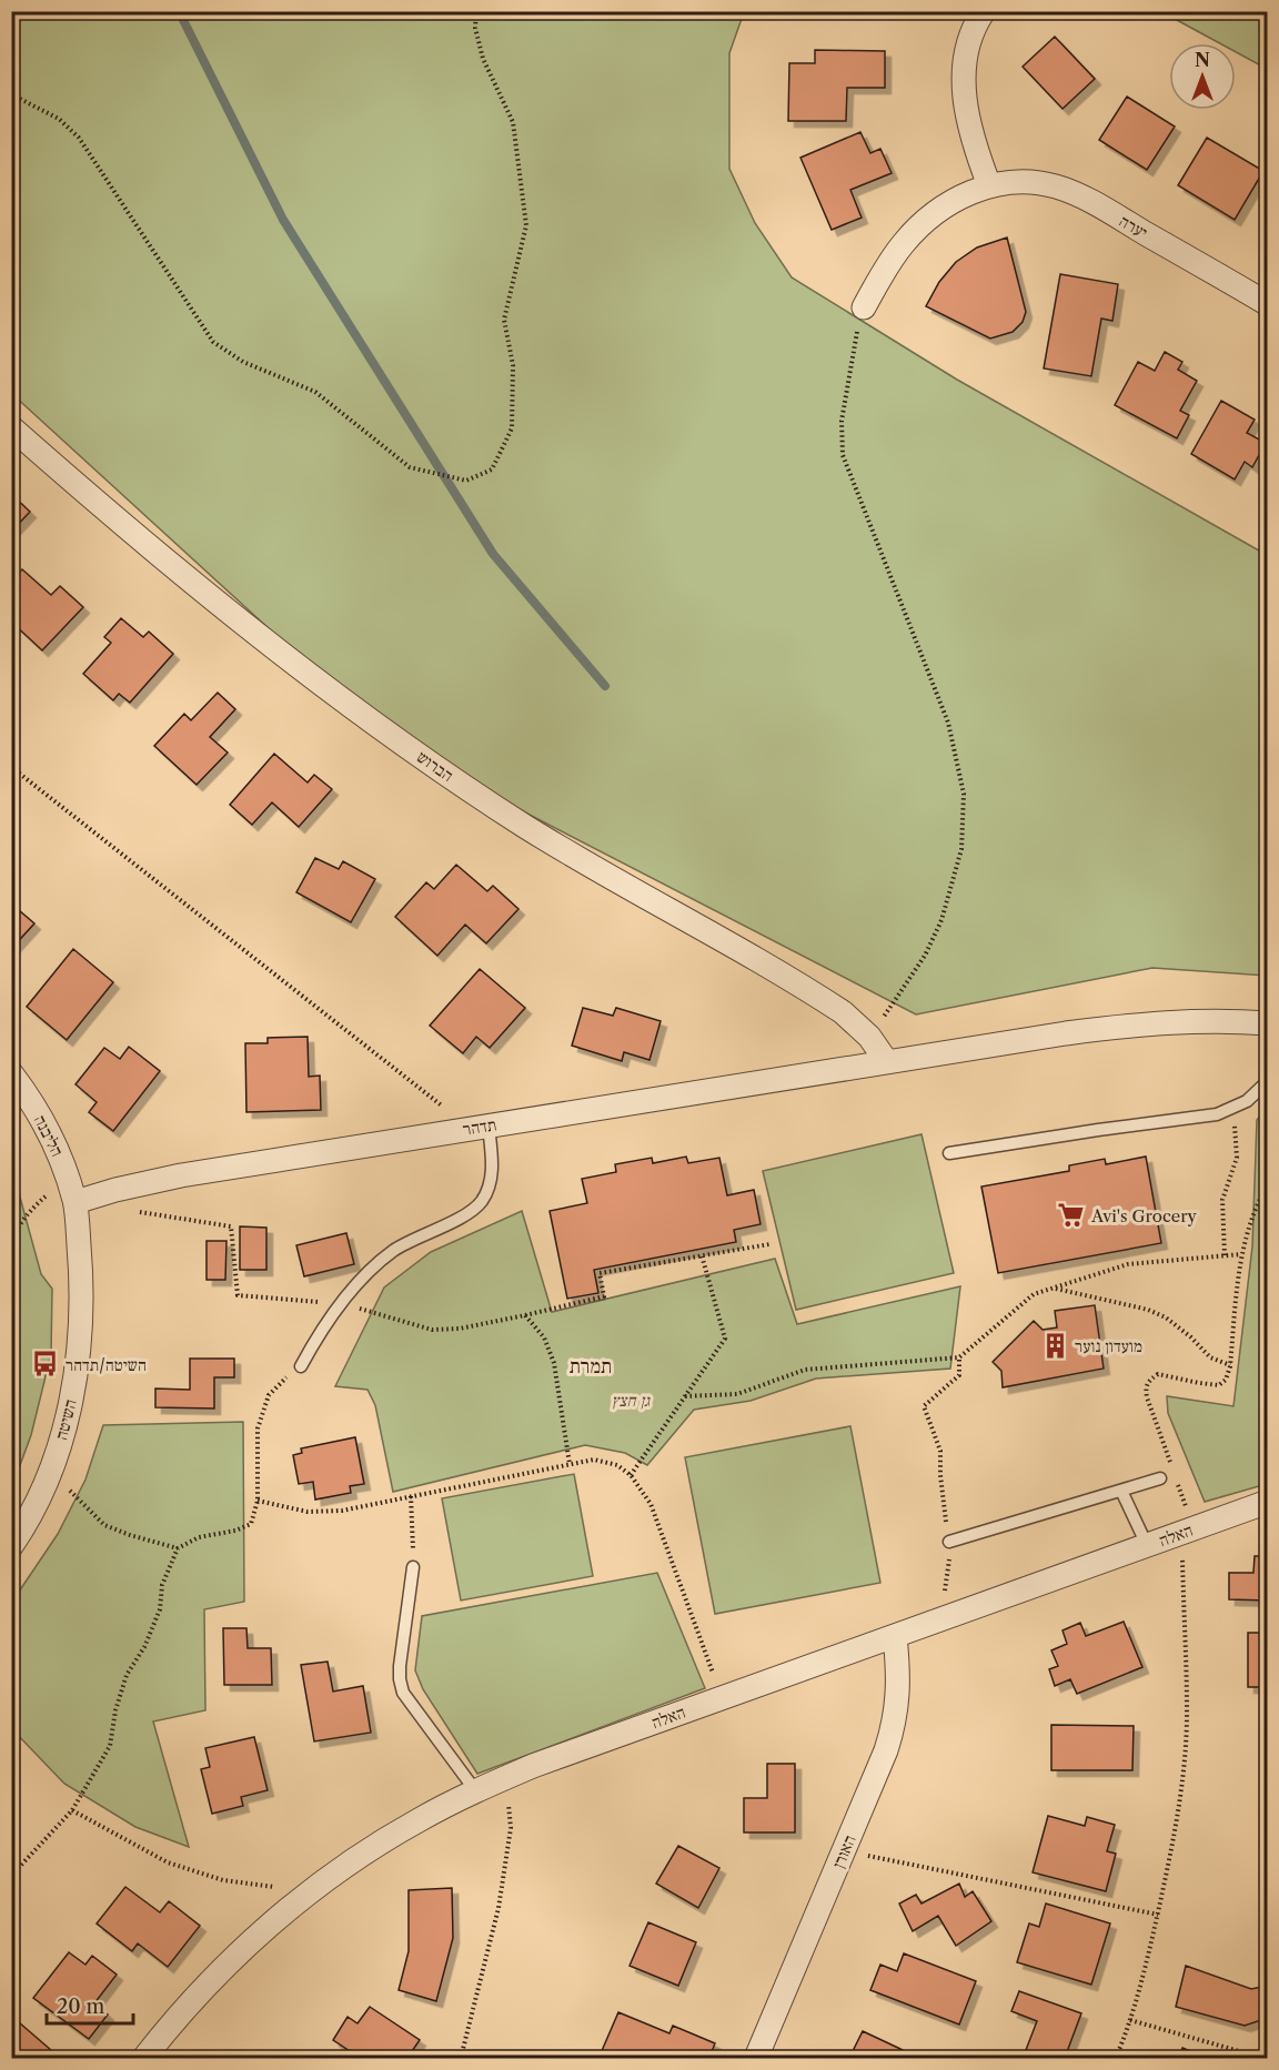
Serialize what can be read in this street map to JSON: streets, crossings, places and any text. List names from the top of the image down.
{
  "streets": {
    "street": [
      "יערה",
      "הברוש",
      "תדהר",
      "הליבנה",
      "השיטה",
      "האלה",
      "האורן"
    ]
  },
  "crossings": [
    ["הברוש", "תדהר"],
    ["תדהר", "הליבנה"],
    ["תדהר", "השיטה"],
    ["הליבנה", "השיטה"],
    ["האלה", "האורן"]
  ],
  "districts": ["תמרת"],
  "parks": ["גן חצץ"],
  "places": {
    "supermarket": ["Avi's Grocery"],
    "building": ["מועדון נוער"],
    "bus stop": ["השיטה/תדהר"]
  },
  "scale_bar": "20 m",
  "north": "top"
}
